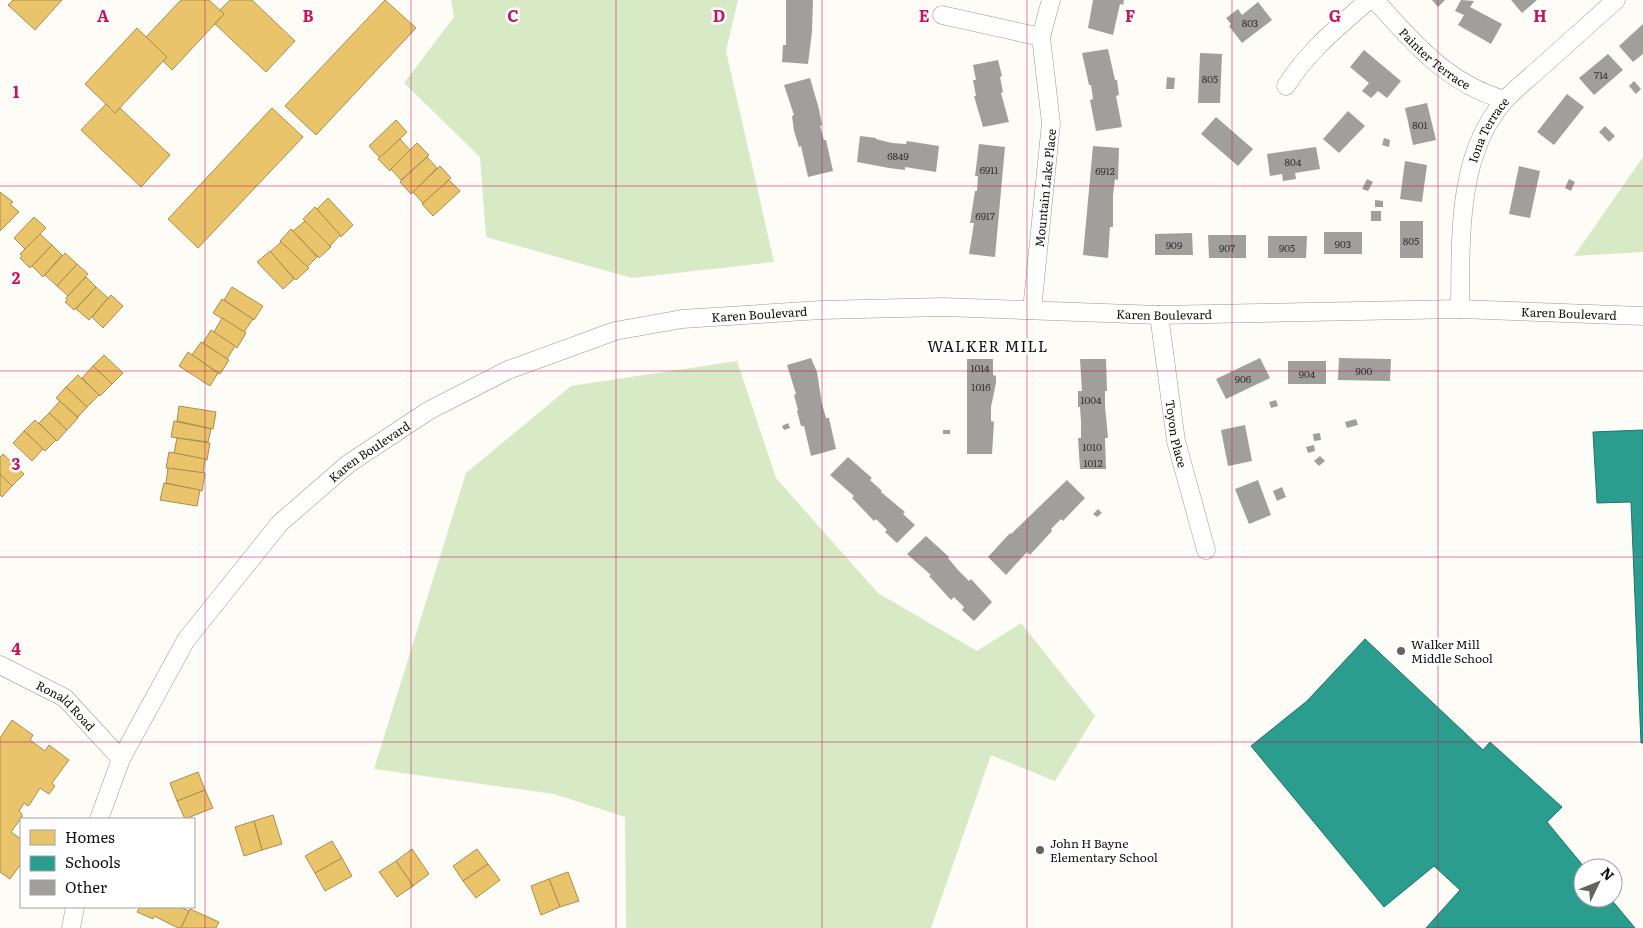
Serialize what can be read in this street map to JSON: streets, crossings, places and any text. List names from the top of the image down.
{
  "streets": {
    "street": [
      "Painter Terrace",
      "Iona Terrace",
      "Mountain Lake Place",
      "Karen Boulevard",
      "Toyon Place",
      "Ronald Road"
    ]
  },
  "crossings": [
    ["Painter Terrace", "Iona Terrace"],
    ["Iona Terrace", "Karen Boulevard"],
    ["Mountain Lake Place", "Karen Boulevard"],
    ["Karen Boulevard", "Toyon Place"],
    ["Karen Boulevard", "Ronald Road"]
  ],
  "districts": ["WALKER MILL"],
  "places": ["Walker Mill Middle School", "John H Bayne Elementary School"],
  "house_numbers": [
    "803",
    "714",
    "805",
    "801",
    "6849",
    "804",
    "6911",
    "6912",
    "6917",
    "805",
    "903",
    "909",
    "907",
    "905",
    "1014",
    "900",
    "904",
    "906",
    "1016",
    "1004",
    "1010",
    "1012"
  ],
  "legend": ["Homes", "Schools", "Other"],
  "north": "top right",
  "grid": {
    "columns": [
      "A",
      "B",
      "C",
      "D",
      "E",
      "F",
      "G",
      "H"
    ],
    "rows": [
      "1",
      "2",
      "3",
      "4"
    ]
  }
}
